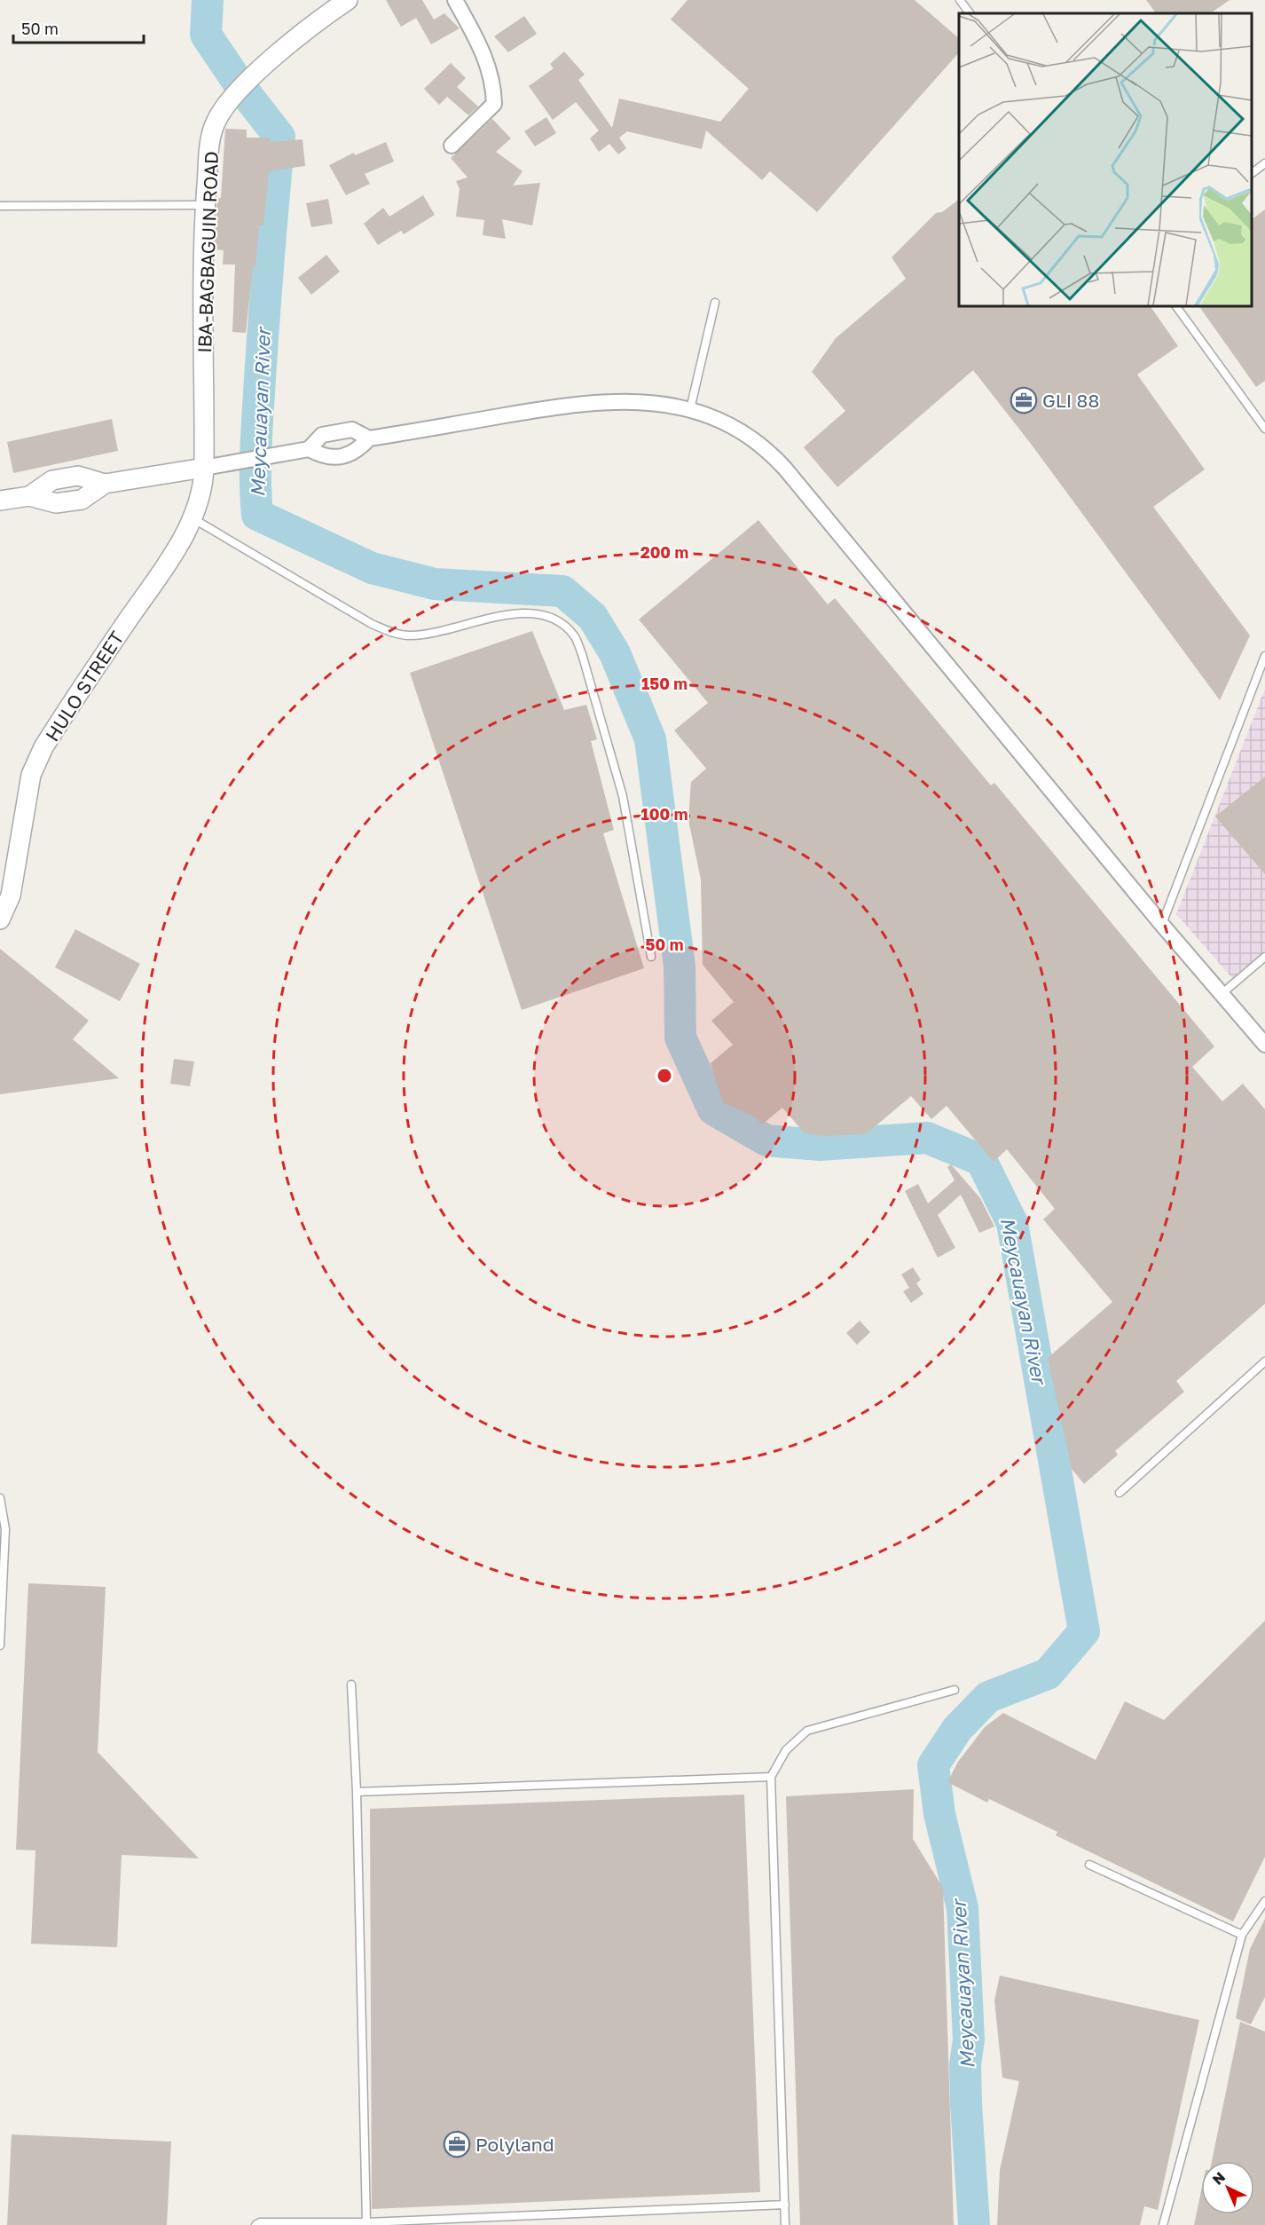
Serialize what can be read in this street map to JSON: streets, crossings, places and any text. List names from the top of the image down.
{
  "streets": {
    "street": ["IBA-BAGBAGUIN ROAD", "HULO STREET"]
  },
  "crossings": [
    ["IBA-BAGBAGUIN ROAD", "HULO STREET"]
  ],
  "water": ["Meycauayan River"],
  "places": {
    "office": ["GLI 88", "Polyland"]
  },
  "scale_bar": "50 m",
  "north": "top left",
  "rings": [
    "200 m",
    "150 m",
    "100 m",
    "50 m"
  ]
}
